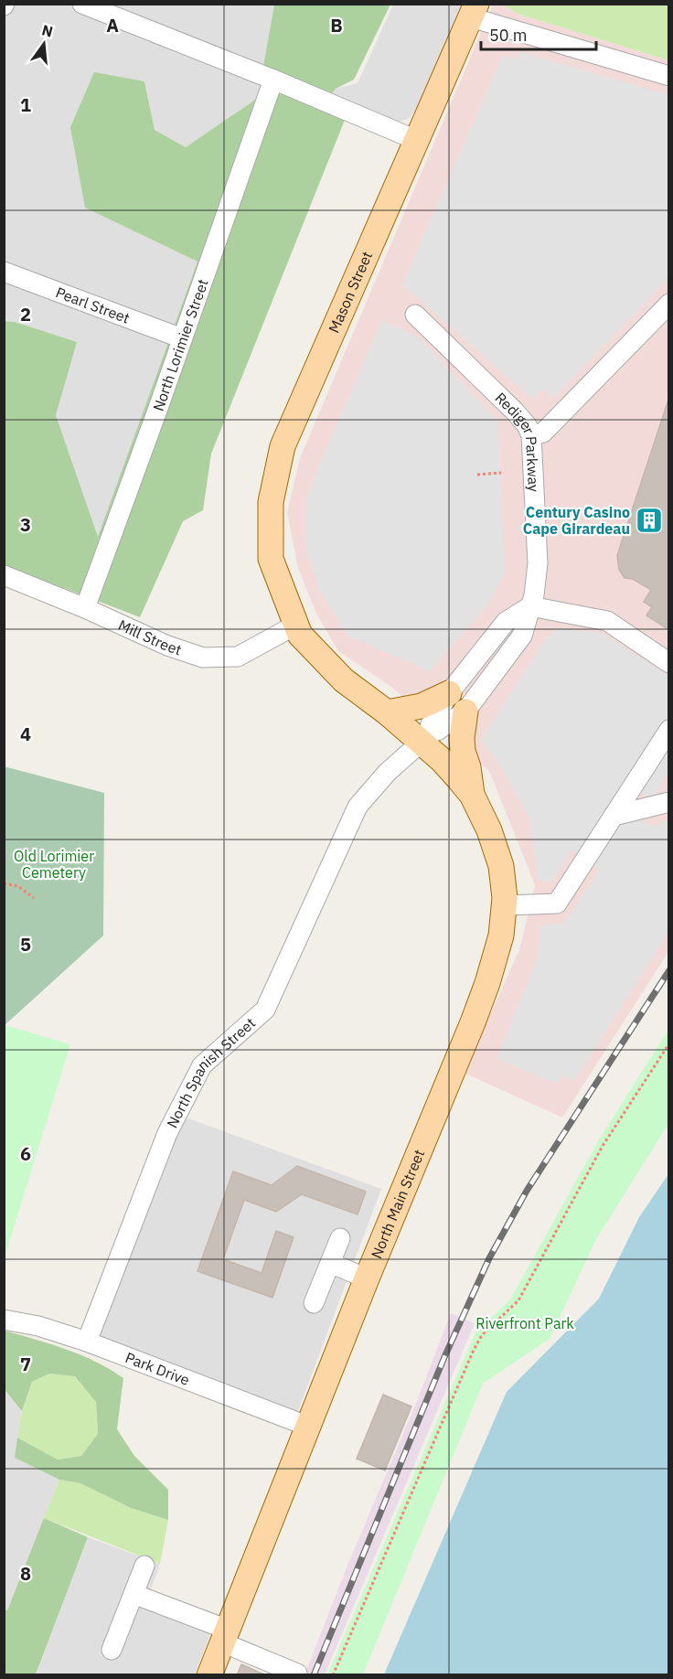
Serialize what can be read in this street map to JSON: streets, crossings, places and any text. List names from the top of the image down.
{
  "streets": {
    "main road": ["Mason Street", "North Main Street"],
    "street": [
      "Pearl Street",
      "North Lorimier Street",
      "Rediger Parkway",
      "Mill Street",
      "North Spanish Street",
      "Park Drive"
    ]
  },
  "crossings": [
    ["Mason Street", "Rediger Parkway"],
    ["Mason Street", "Mill Street"],
    ["Mason Street", "North Spanish Street"],
    ["Mason Street", "North Main Street"],
    ["Pearl Street", "North Lorimier Street"],
    ["North Lorimier Street", "Mill Street"],
    ["Rediger Parkway", "North Spanish Street"],
    ["Rediger Parkway", "North Main Street"],
    ["North Spanish Street", "North Main Street"],
    ["North Spanish Street", "Park Drive"],
    ["North Main Street", "Park Drive"]
  ],
  "parks": ["Old Lorimier Cemetery", "Riverfront Park"],
  "places": {
    "building": ["Century Casino Cape Girardeau"]
  },
  "scale_bar": "50 m",
  "north": "top",
  "grid": {
    "columns": ["A", "B"],
    "rows": [
      "1",
      "2",
      "3",
      "4",
      "5",
      "6",
      "7",
      "8"
    ]
  }
}
